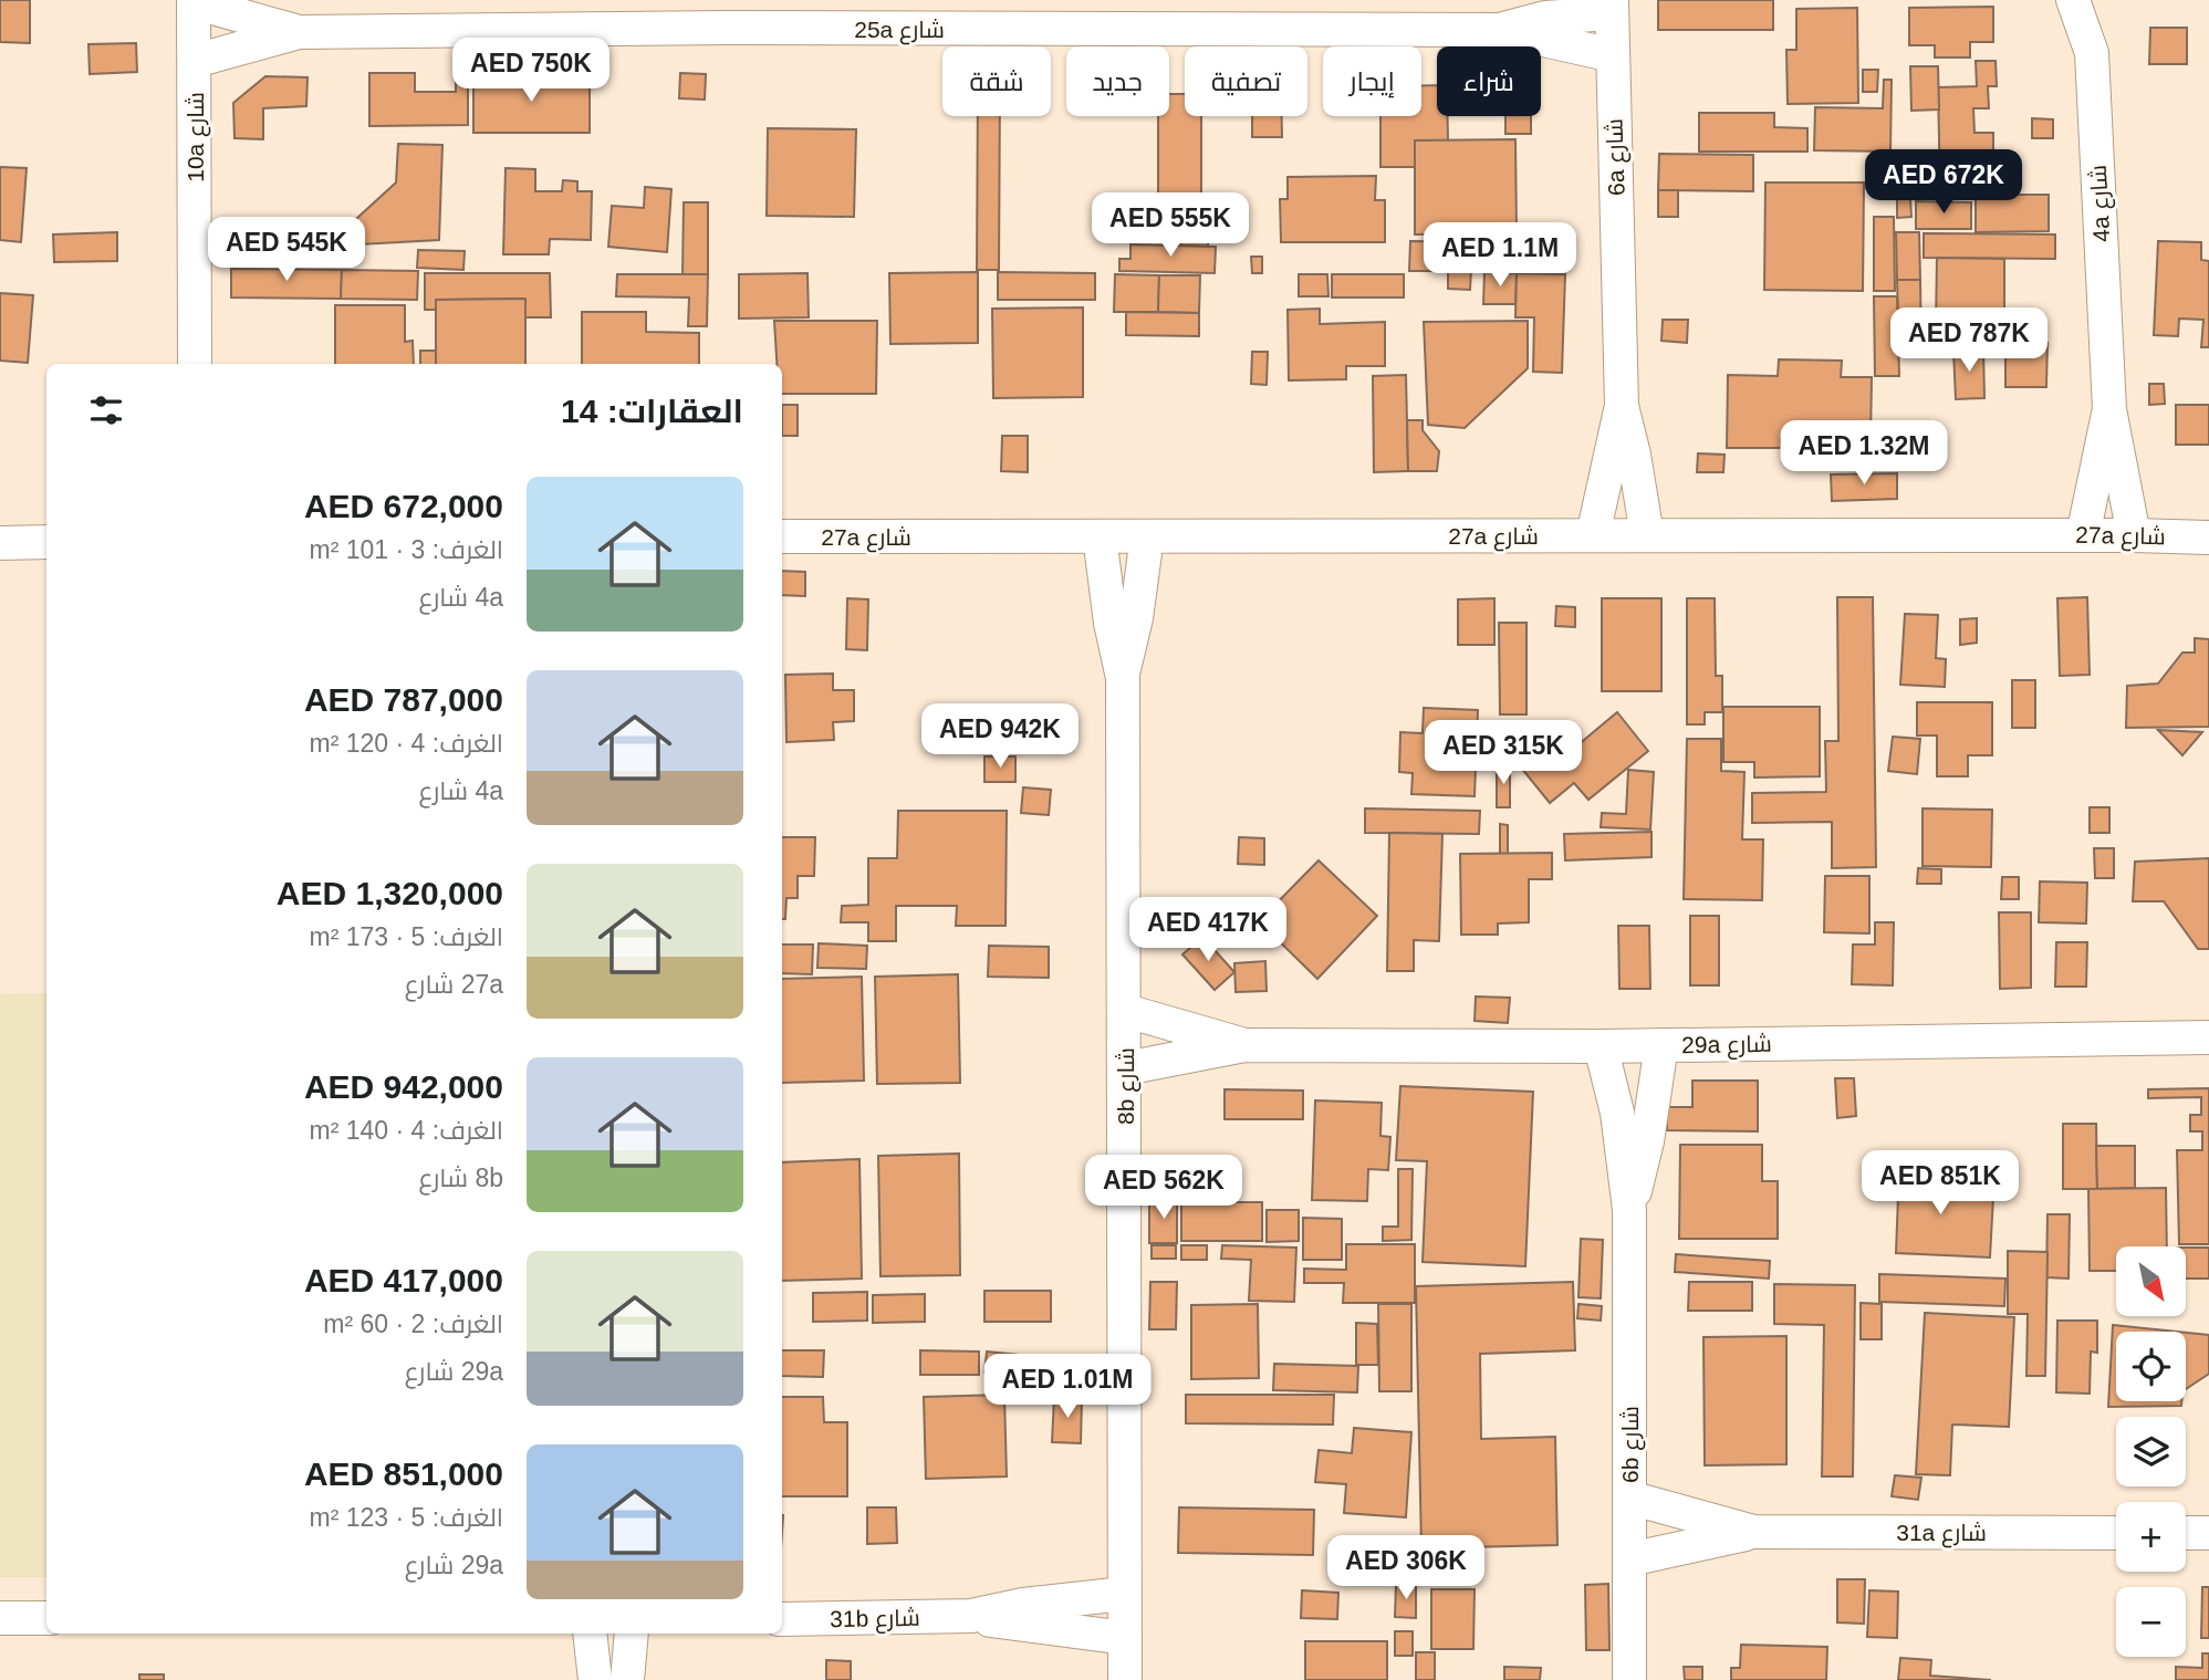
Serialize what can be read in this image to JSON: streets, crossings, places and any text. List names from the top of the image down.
{
  "streets": {
    "street": [
      "25a شارع",
      "10a شارع",
      "6a شارع",
      "4a شارع",
      "27a شارع",
      "29a شارع",
      "8b شارع",
      "6b شارع",
      "31a شارع",
      "31b شارع"
    ]
  },
  "crossings": [
    ["25a شارع", "10a شارع"],
    ["25a شارع", "6a شارع"],
    ["6a شارع", "27a شارع"],
    ["4a شارع", "27a شارع"],
    ["27a شارع", "8b شارع"],
    ["29a شارع", "8b شارع"],
    ["29a شارع", "6b شارع"],
    ["8b شارع", "31b شارع"],
    ["6b شارع", "31a شارع"]
  ],
  "north": "bottom right",
  "page": {
    "price": [
      "AED 750K",
      "AED 672K",
      "AED 555K",
      "AED 545K",
      "AED 1.1M",
      "AED 787K",
      "AED 1.32M",
      "AED 942K",
      "AED 315K",
      "AED 417K",
      "AED 851K",
      "AED 562K",
      "AED 1.01M",
      "AED 306K"
    ],
    "chip": [
      "شراء",
      "إيجار",
      "تصفية",
      "جديد",
      "شقة"
    ],
    "heading": "العقارات: 14",
    "list": [
      {
        "name": "AED 672,000",
        "note": "الغرف: 3 · 101 m² · 4a شارع"
      },
      {
        "name": "AED 787,000",
        "note": "الغرف: 4 · 120 m² · 4a شارع"
      },
      {
        "name": "AED 1,320,000",
        "note": "الغرف: 5 · 173 m² · 27a شارع"
      },
      {
        "name": "AED 942,000",
        "note": "الغرف: 4 · 140 m² · 8b شارع"
      },
      {
        "name": "AED 417,000",
        "note": "الغرف: 2 · 60 m² · 29a شارع"
      },
      {
        "name": "AED 851,000",
        "note": "الغرف: 5 · 123 m² · 29a شارع"
      }
    ],
    "map_buttons": ["+", "−"]
  }
}
